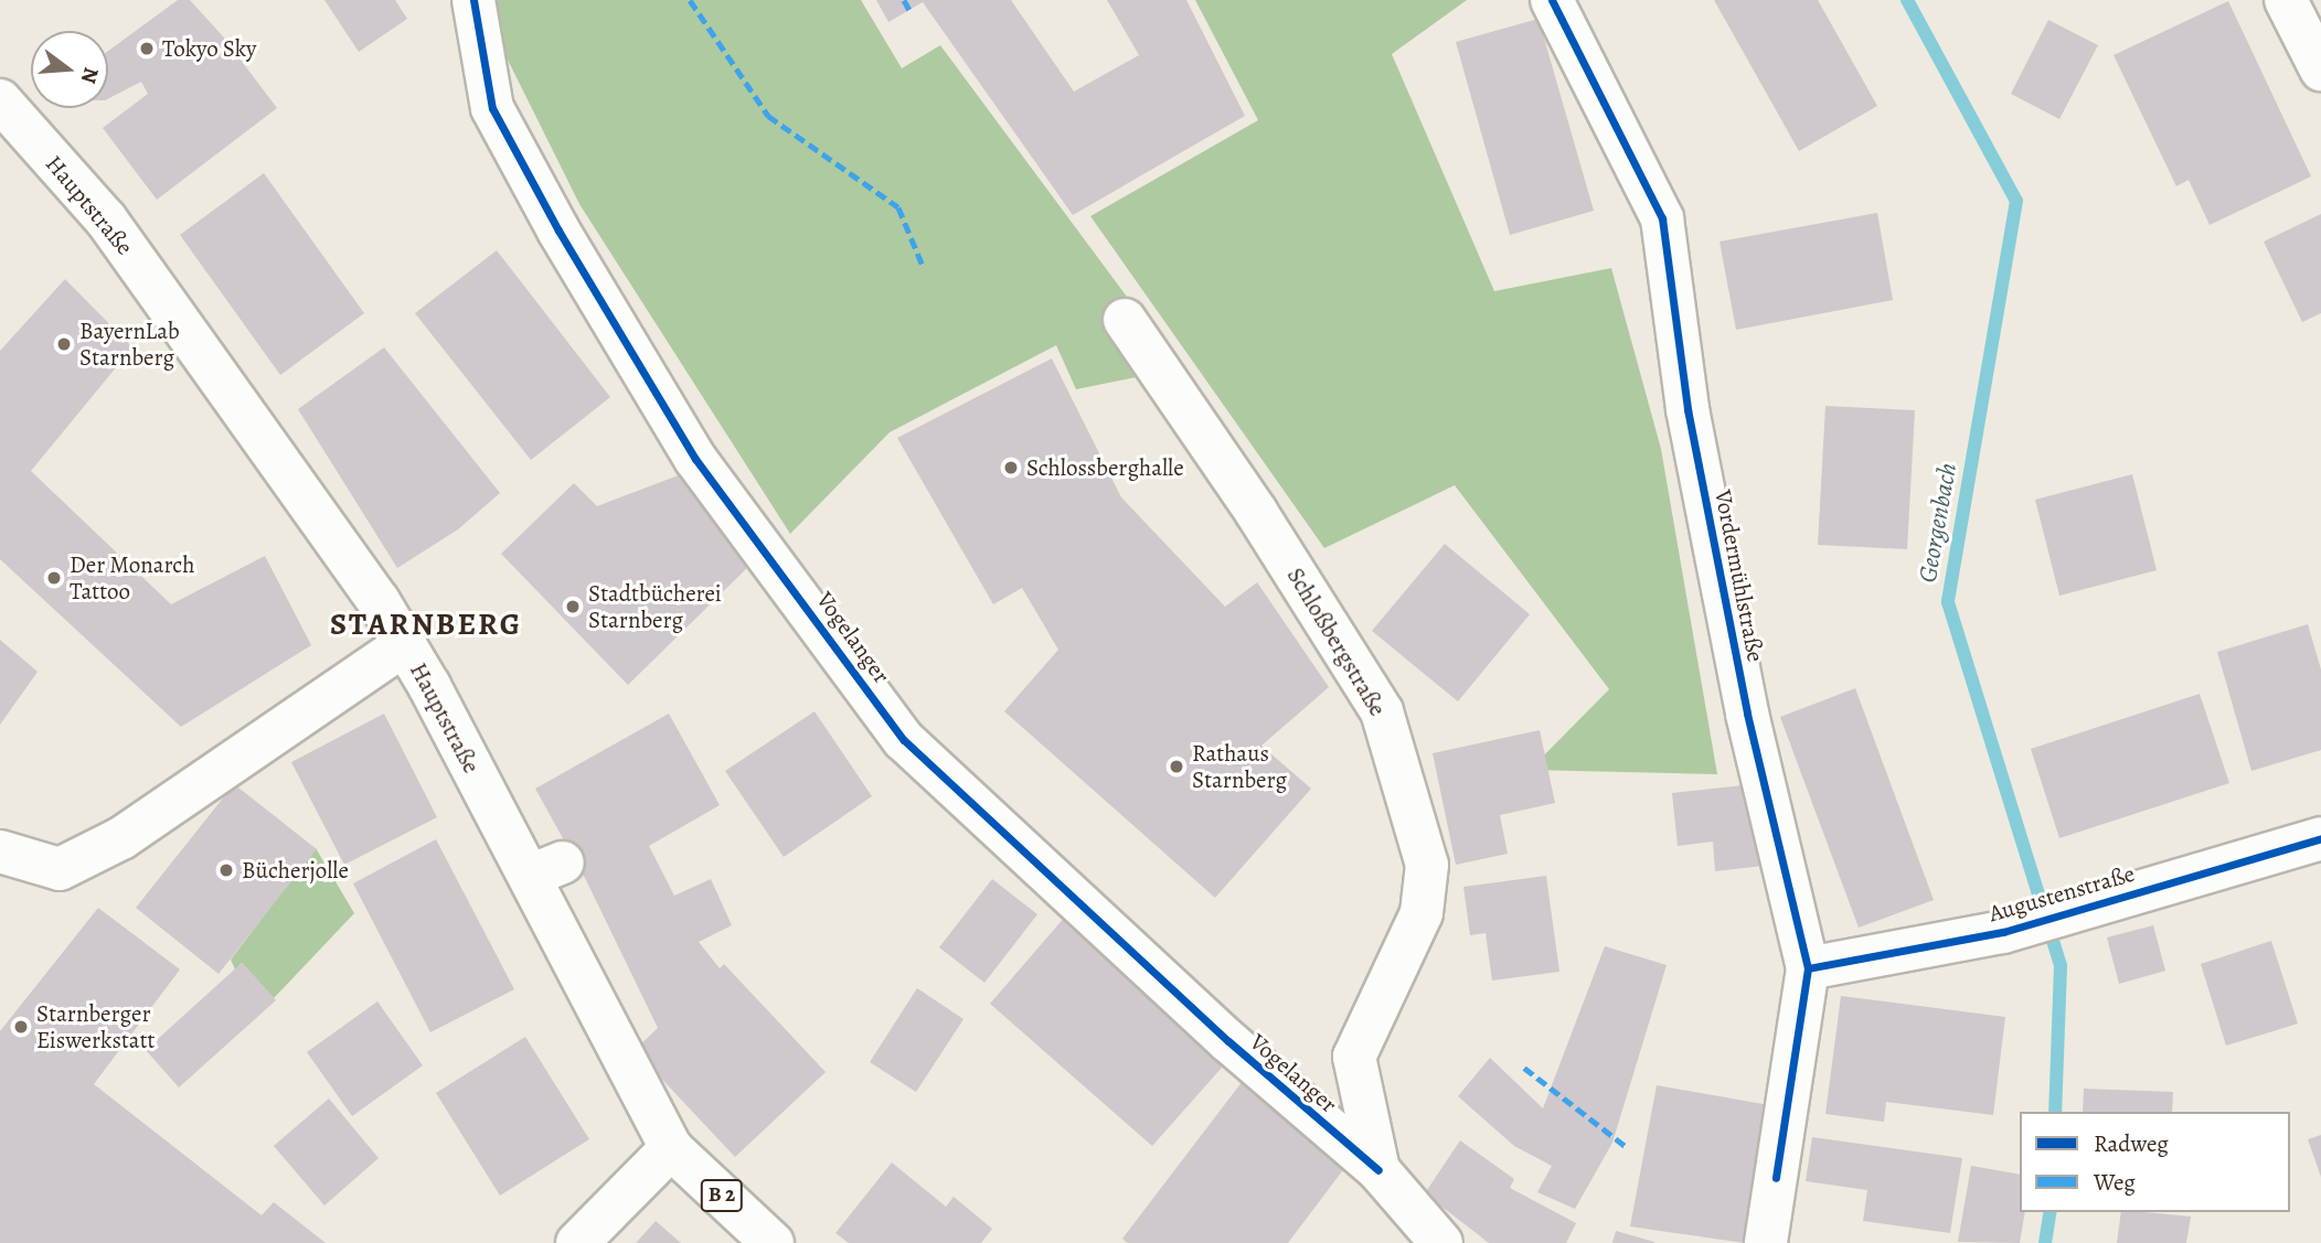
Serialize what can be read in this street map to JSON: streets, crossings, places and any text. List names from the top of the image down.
{
  "streets": {
    "street": [
      "Hauptstraße",
      "Vordermühlstraße",
      "Vogelanger",
      "Schloßbergstraße",
      "Augustenstraße",
      "B 2"
    ]
  },
  "crossings": [
    ["Vordermühlstraße", "Augustenstraße"],
    ["Vogelanger", "Schloßbergstraße"]
  ],
  "districts": ["STARNBERG"],
  "water": ["Georgenbach"],
  "places": [
    "Tokyo Sky",
    "BayernLab Starnberg",
    "Schlossberghalle",
    "Der Monarch Tattoo",
    "Stadtbücherei Starnberg",
    "Rathaus Starnberg",
    "Bücherjolle",
    "Starnberger Eiswerkstatt"
  ],
  "legend": ["Radweg", "Weg"],
  "north": "right"
}
